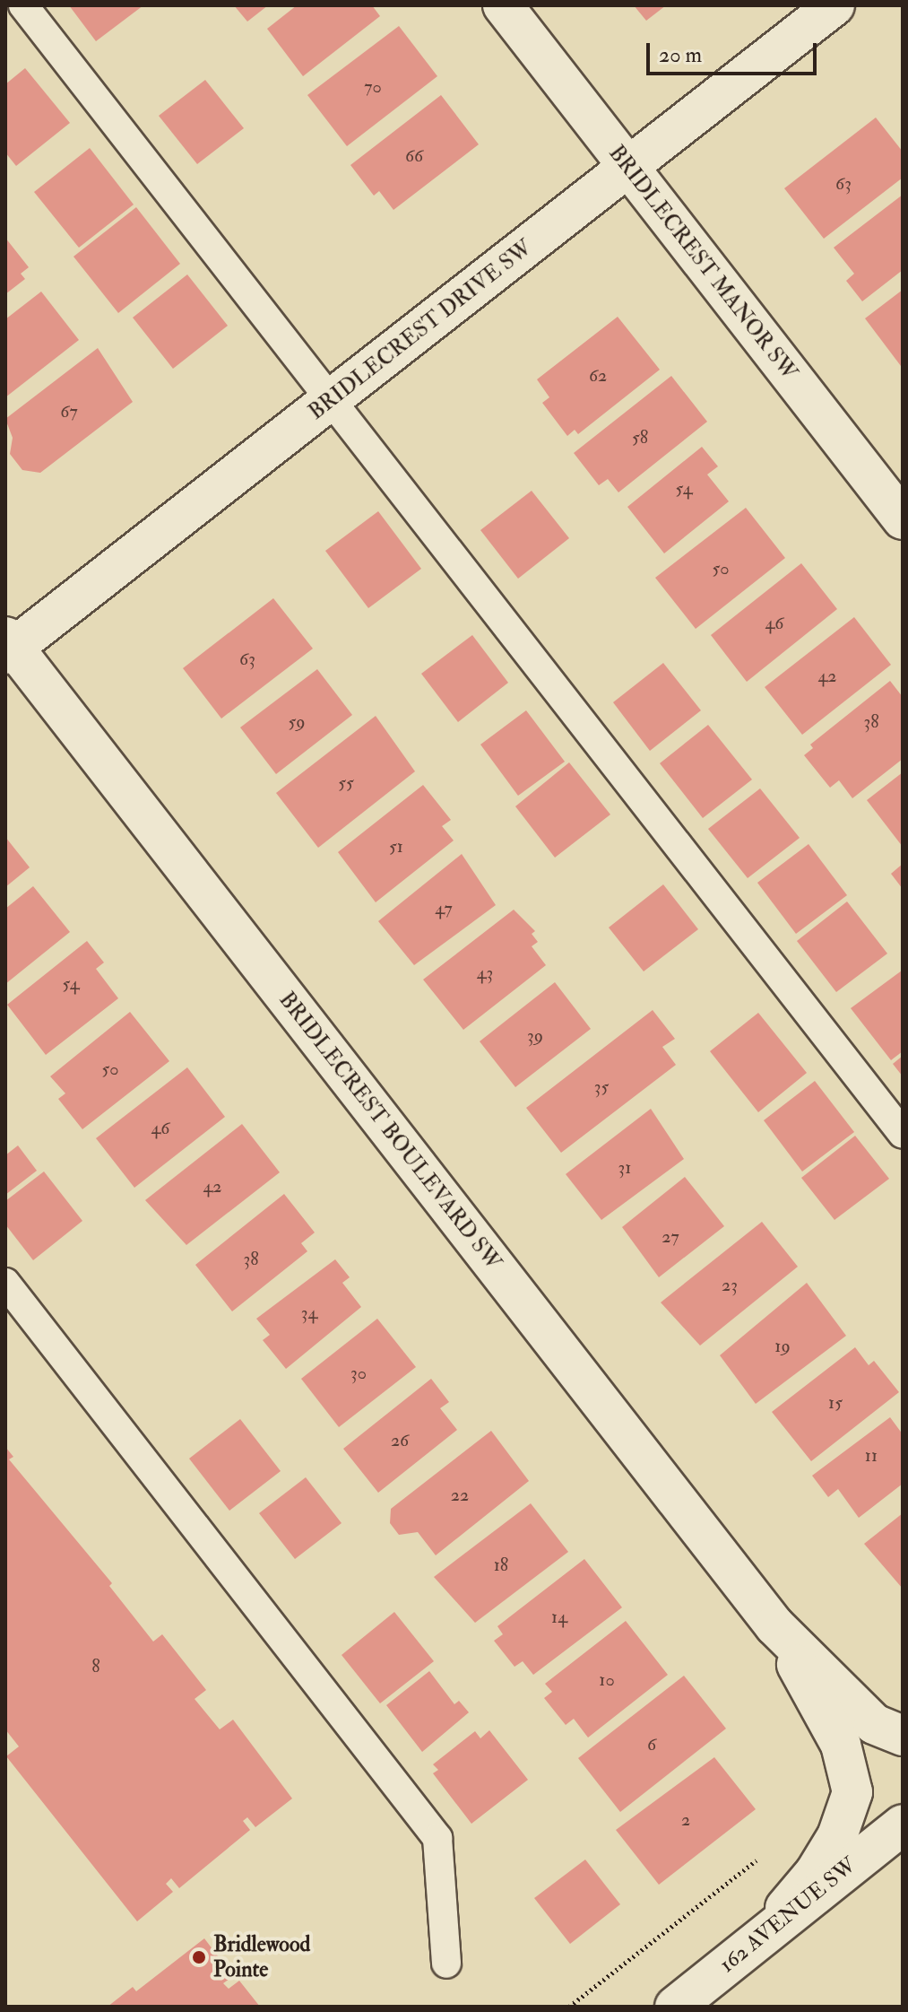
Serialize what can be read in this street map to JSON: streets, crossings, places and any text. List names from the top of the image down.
{
  "streets": {
    "street": [
      "BRIDLECREST MANOR SW",
      "BRIDLECREST DRIVE SW",
      "BRIDLECREST BOULEVARD SW",
      "162 AVENUE SW"
    ]
  },
  "crossings": [
    ["BRIDLECREST MANOR SW", "BRIDLECREST DRIVE SW"],
    ["BRIDLECREST DRIVE SW", "BRIDLECREST BOULEVARD SW"]
  ],
  "places": ["Bridlewood Pointe"],
  "house_numbers": [
    "70",
    "66",
    "63",
    "62",
    "67",
    "58",
    "54",
    "50",
    "46",
    "63",
    "42",
    "59",
    "38",
    "55",
    "51",
    "47",
    "43",
    "54",
    "39",
    "50",
    "35",
    "46",
    "31",
    "42",
    "27",
    "38",
    "23",
    "34",
    "19",
    "30",
    "15",
    "26",
    "11",
    "22",
    "18",
    "14",
    "8",
    "10",
    "6",
    "2"
  ],
  "scale_bar": "20 m"
}
